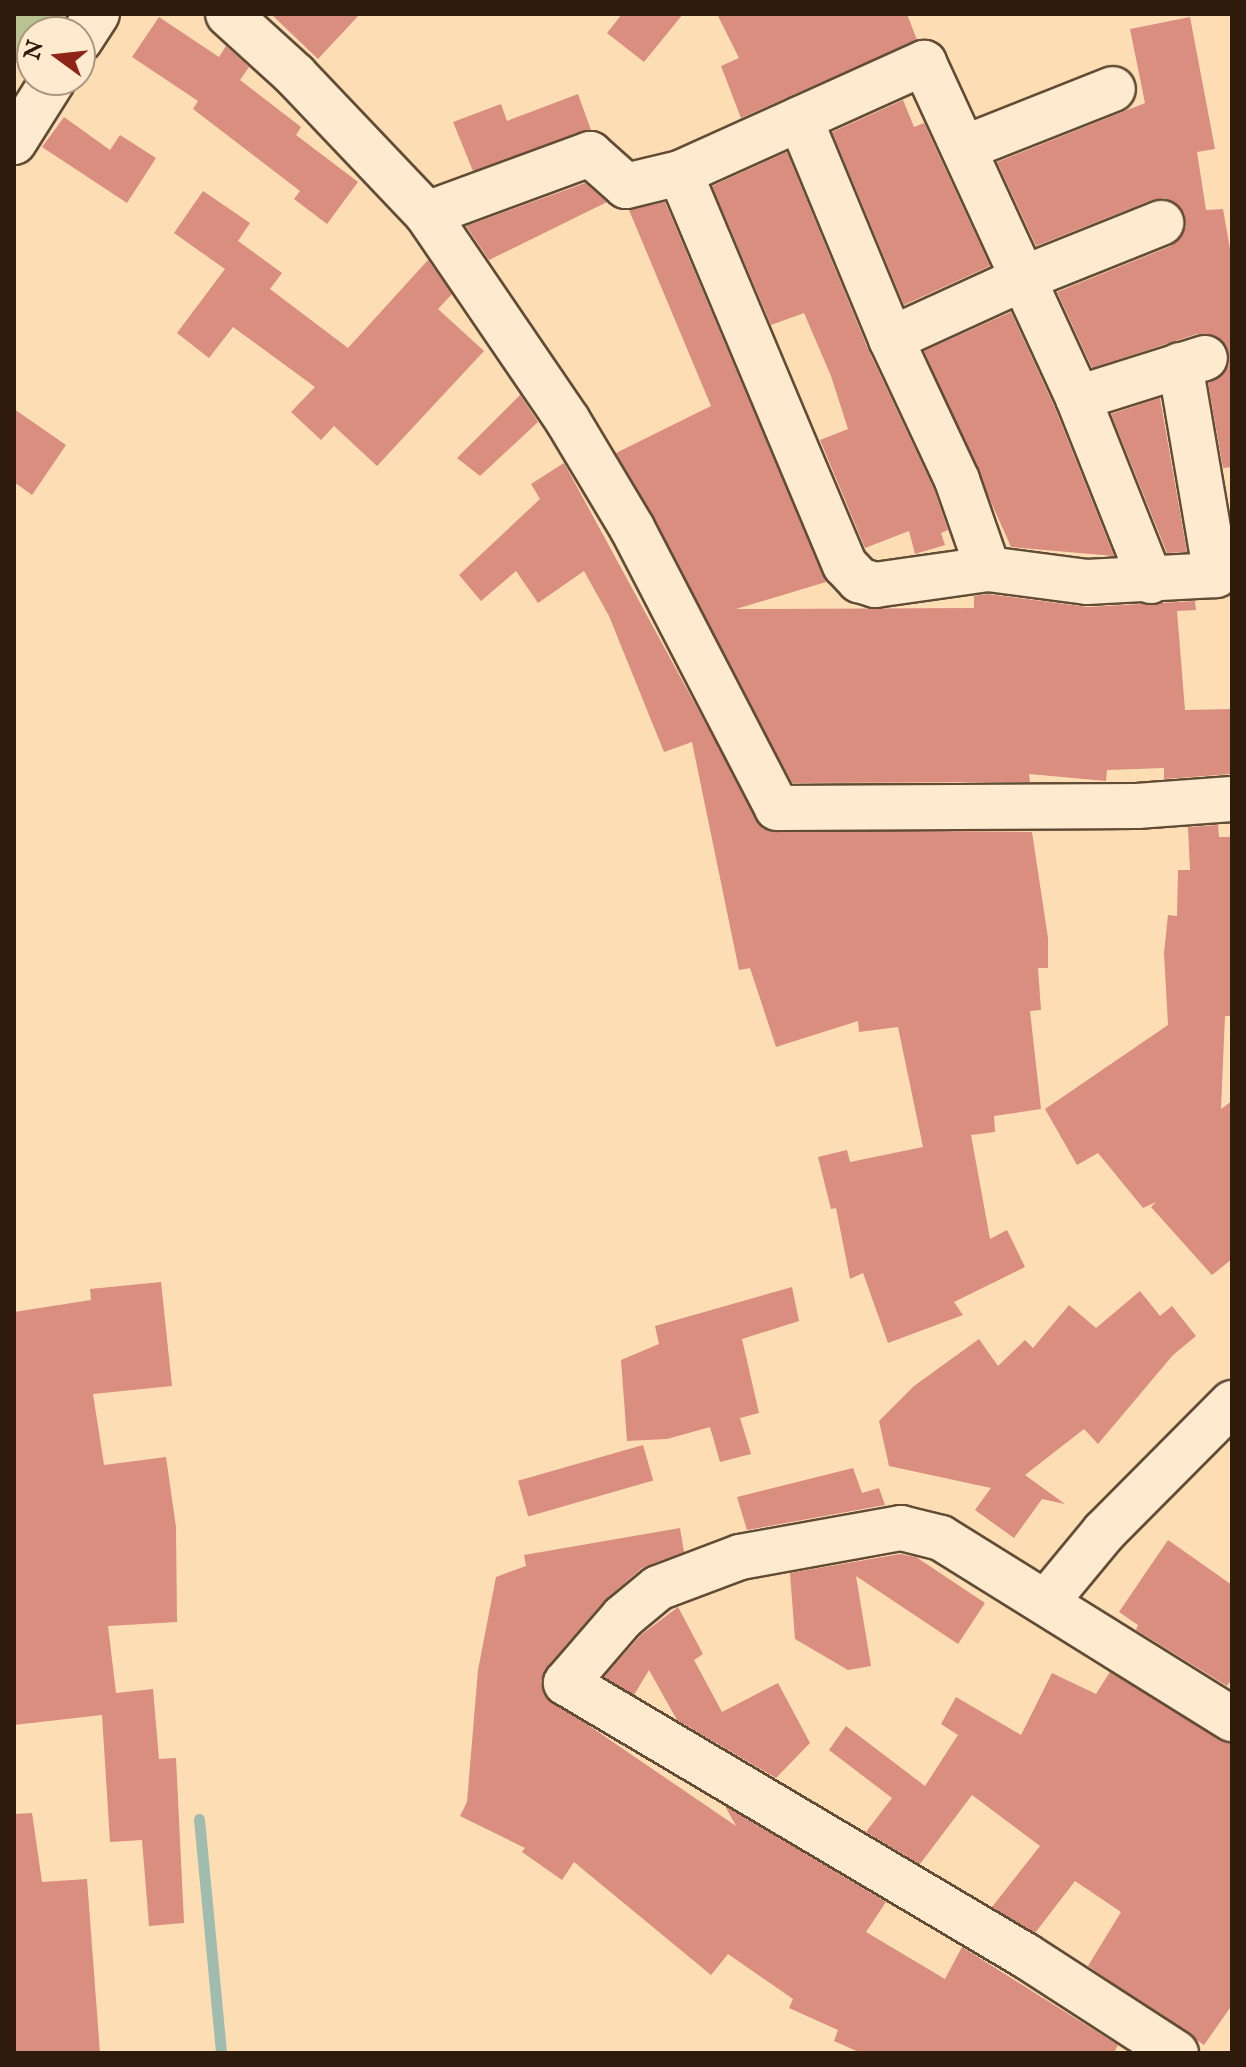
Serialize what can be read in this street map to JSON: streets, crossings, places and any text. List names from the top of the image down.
{
  "north": "left"
}
